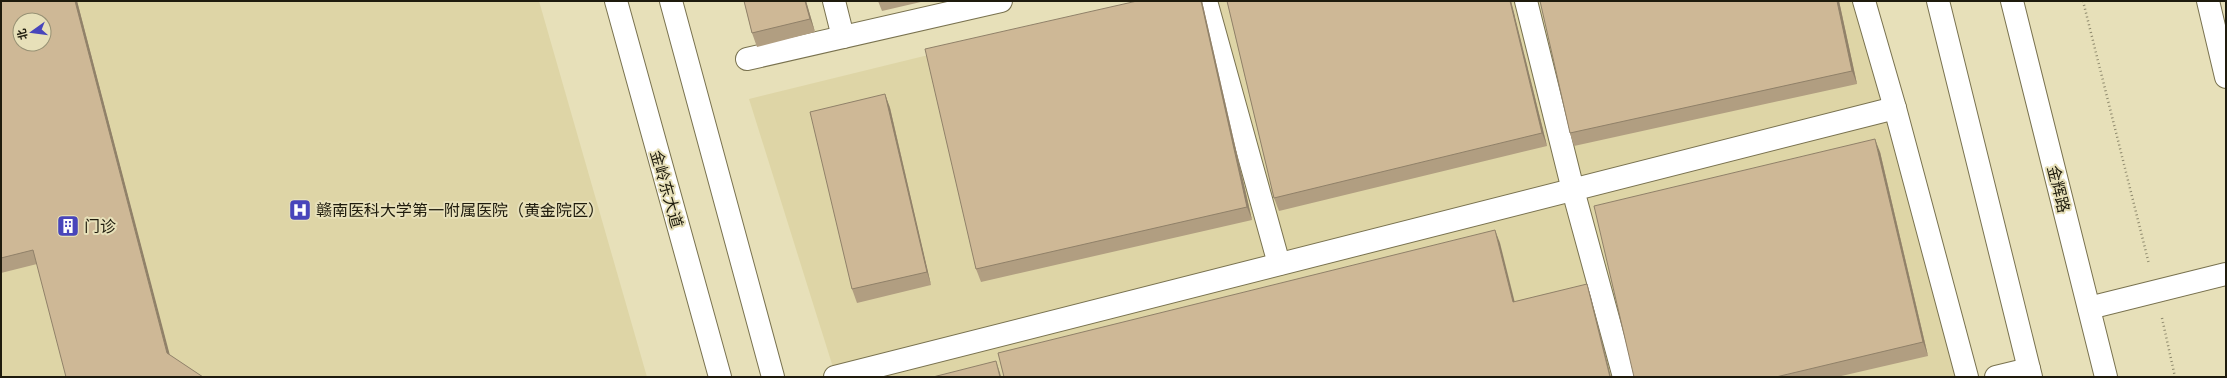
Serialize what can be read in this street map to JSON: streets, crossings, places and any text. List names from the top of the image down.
{
  "streets": {
    "street": ["金岭东大道", "金辉路"]
  },
  "places": {
    "hospital": ["赣南医科大学第一附属医院（黄金院区）"],
    "building": ["门诊"]
  },
  "north": "left"
}
